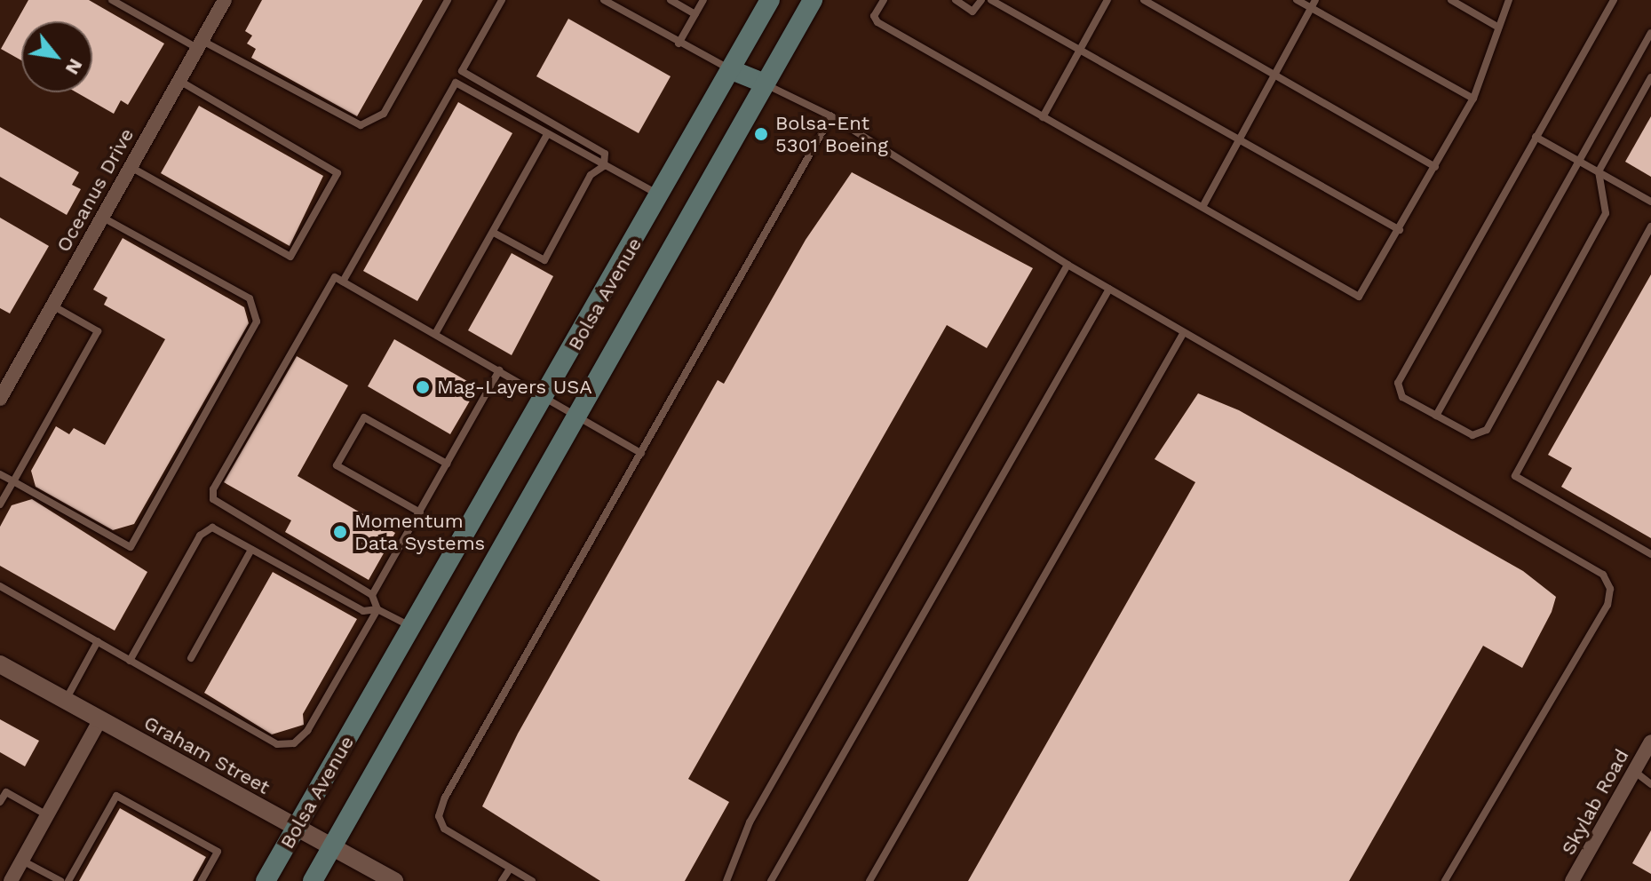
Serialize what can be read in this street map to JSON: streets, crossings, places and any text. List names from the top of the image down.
{
  "streets": {
    "main road": ["Bolsa Avenue"],
    "street": ["Oceanus Drive", "Graham Street", "Skylab Road"]
  },
  "crossings": [
    ["Bolsa Avenue", "Graham Street"]
  ],
  "places": ["Bolsa-Ent 5301 Boeing", "Mag-Layers USA", "Momentum Data Systems"],
  "north": "bottom right"
}
